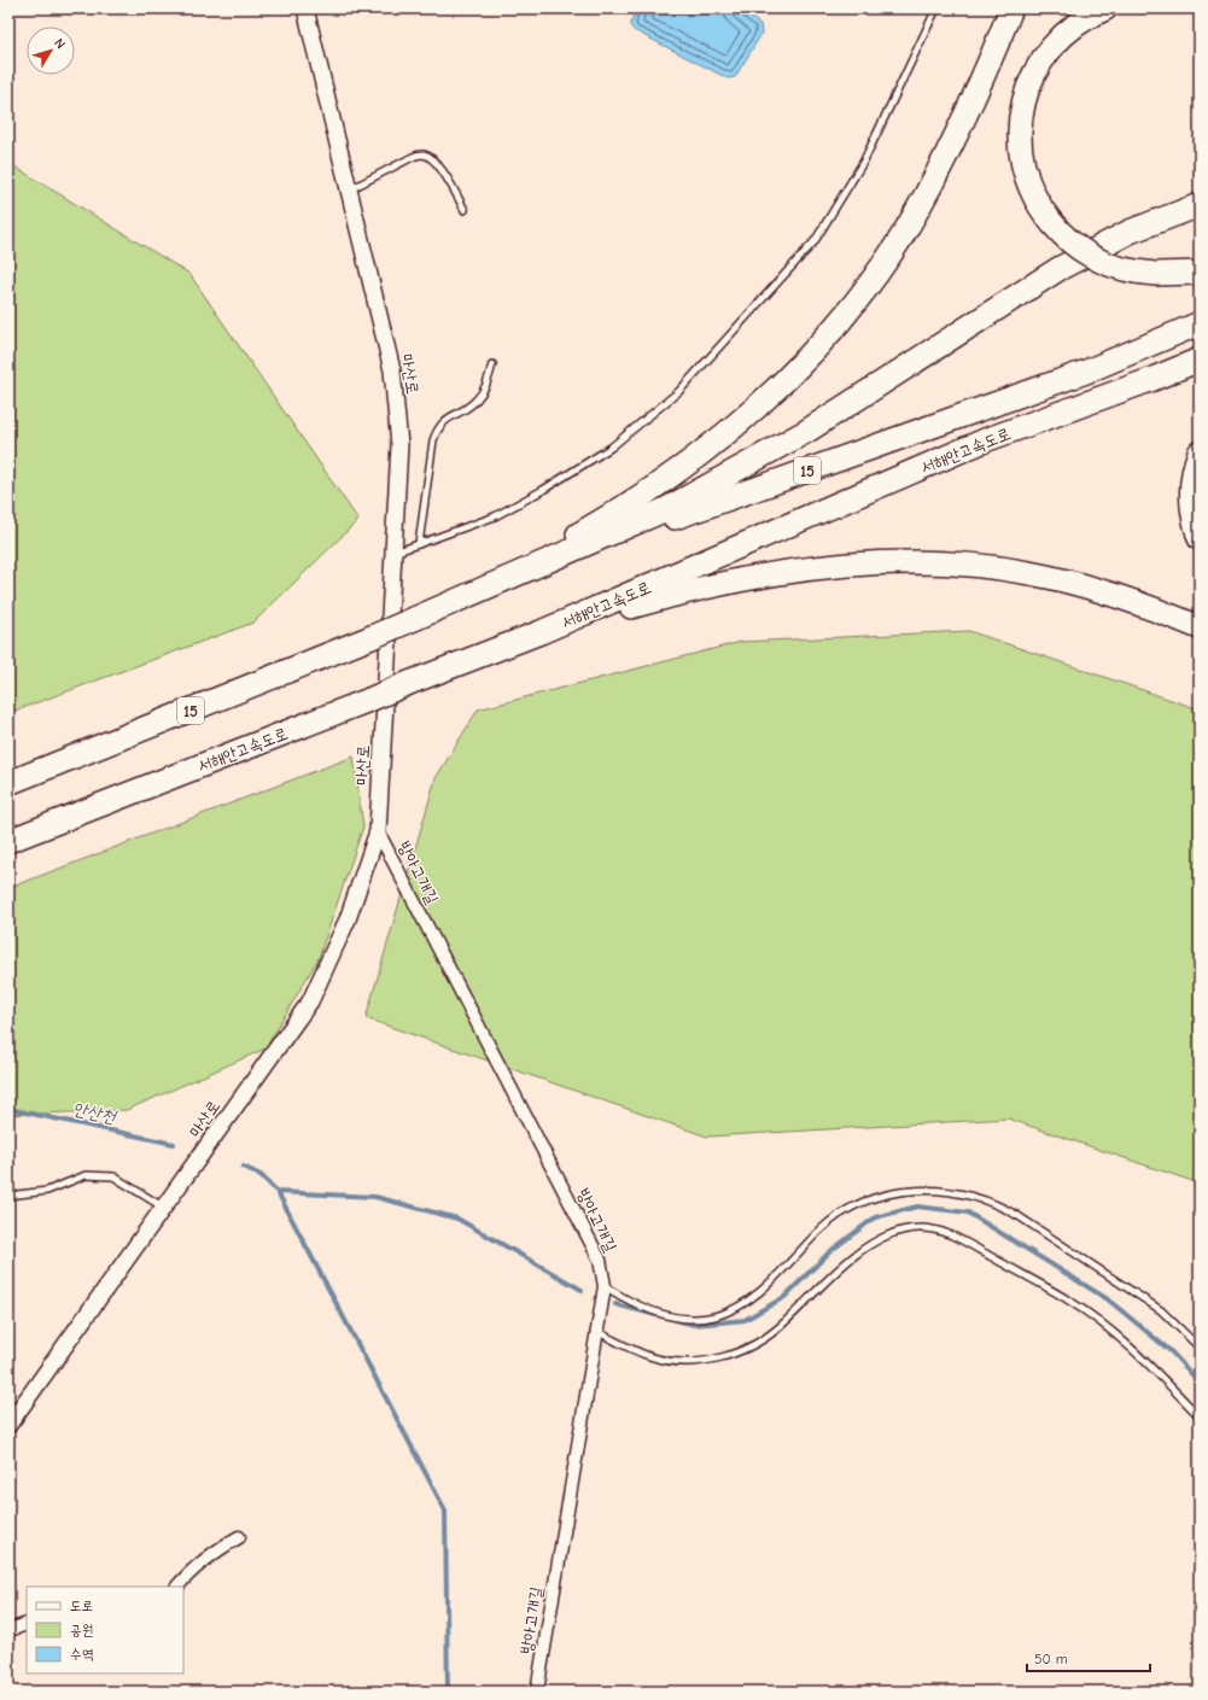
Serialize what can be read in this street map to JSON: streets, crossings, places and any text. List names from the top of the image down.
{
  "streets": {
    "highway": ["서해안고속도로", "15"],
    "street": ["마산로", "방아고개길"]
  },
  "crossings": [
    ["마산로", "방아고개길"]
  ],
  "water": ["안산천"],
  "legend": ["도로", "공원", "수역"],
  "scale_bar": "50 m",
  "north": "top right"
}
